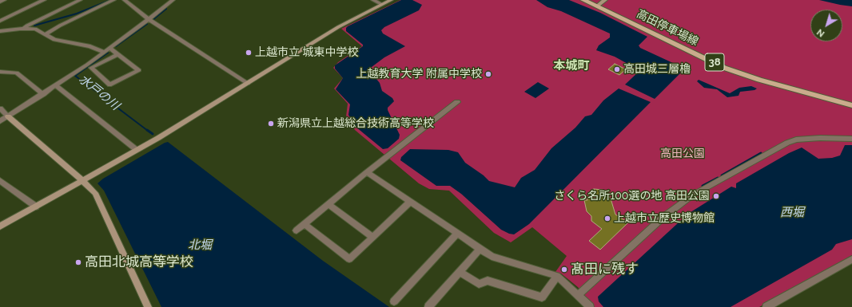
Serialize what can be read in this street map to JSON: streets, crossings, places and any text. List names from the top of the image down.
{
  "streets": {
    "main road": ["高田停車場線", "38"]
  },
  "districts": ["本城町"],
  "water": ["水戸の川", "西堀", "北堀"],
  "parks": ["高田公園"],
  "places": [
    "上越市立 城東中学校",
    "高田城三層櫓",
    "上越教育大学 附属中学校",
    "新潟県立上越総合技術高等学校",
    "さくら名所100選の地 高田公園",
    "上越市立歴史博物館",
    "高田北城高等学校",
    "髙田に残す"
  ],
  "north": "bottom left"
}
